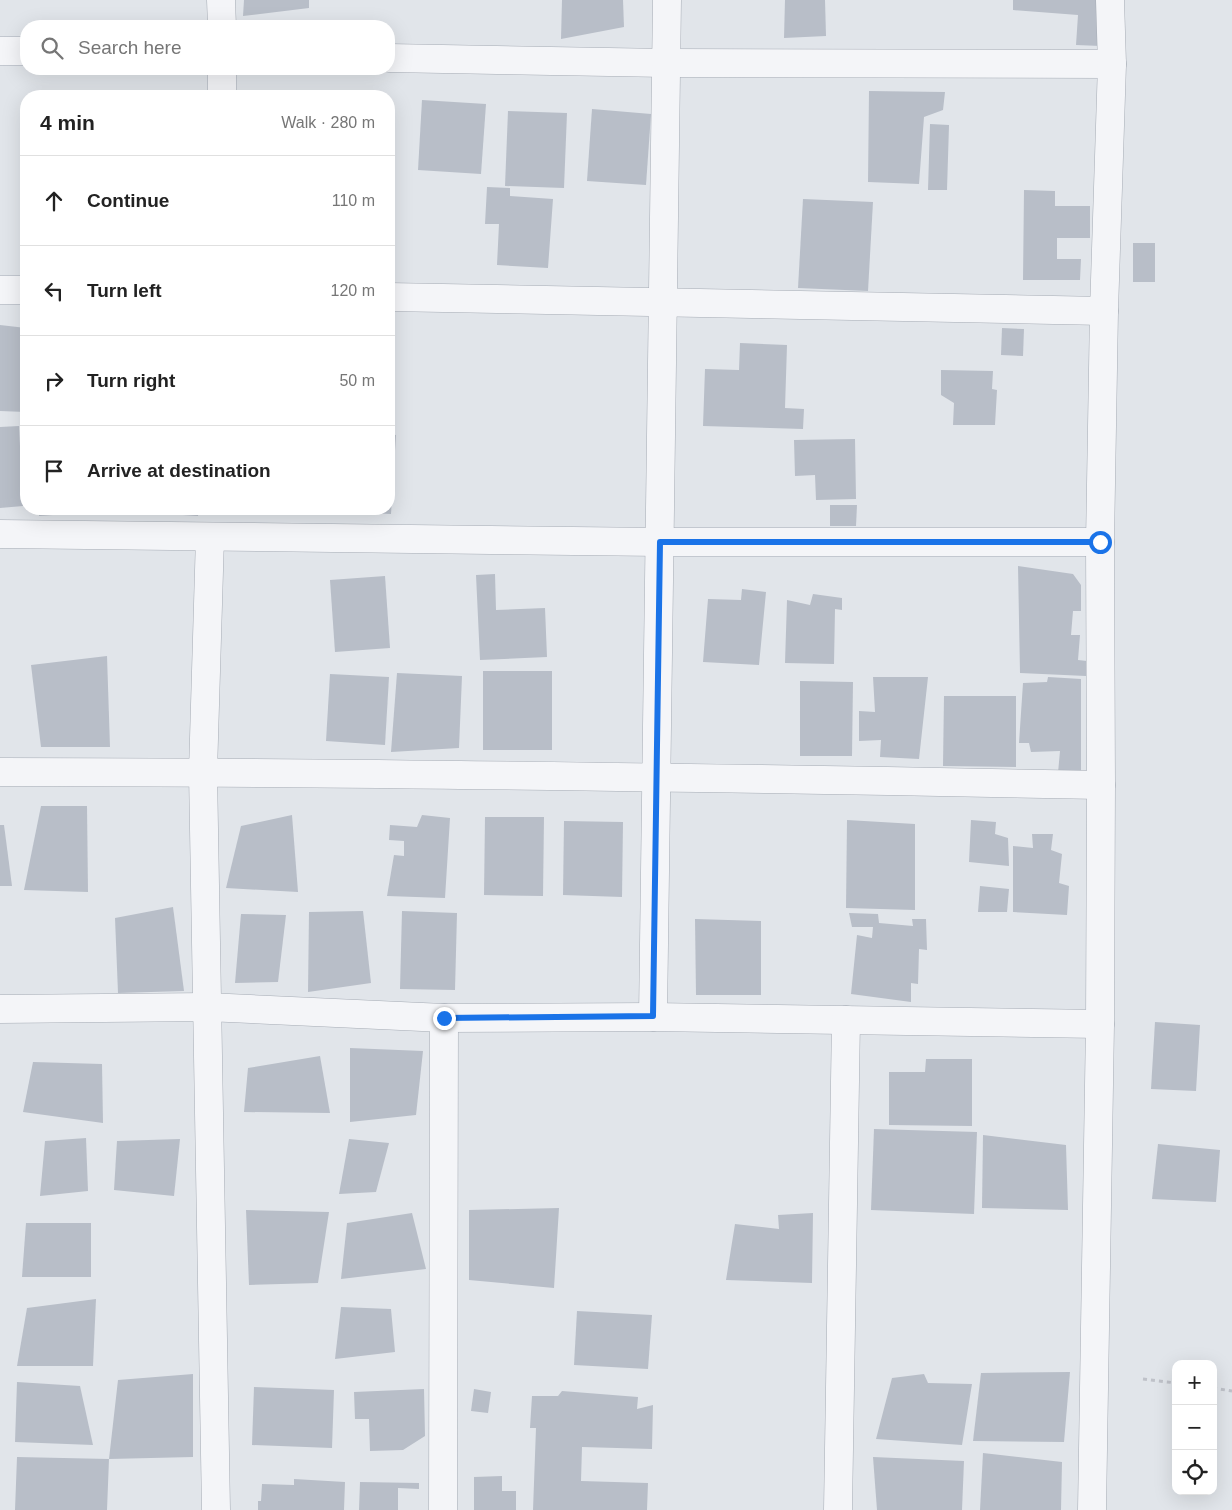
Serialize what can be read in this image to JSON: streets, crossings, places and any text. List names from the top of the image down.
{
  "page": {
    "search": "Search here",
    "heading": ["4 min", "Walk · 280 m"],
    "list": [
      ["Continue", "110 m"],
      ["Turn left", "120 m"],
      ["Turn right", "50 m"],
      "Arrive at destination"
    ],
    "map_buttons": ["+", "−"]
  }
}
